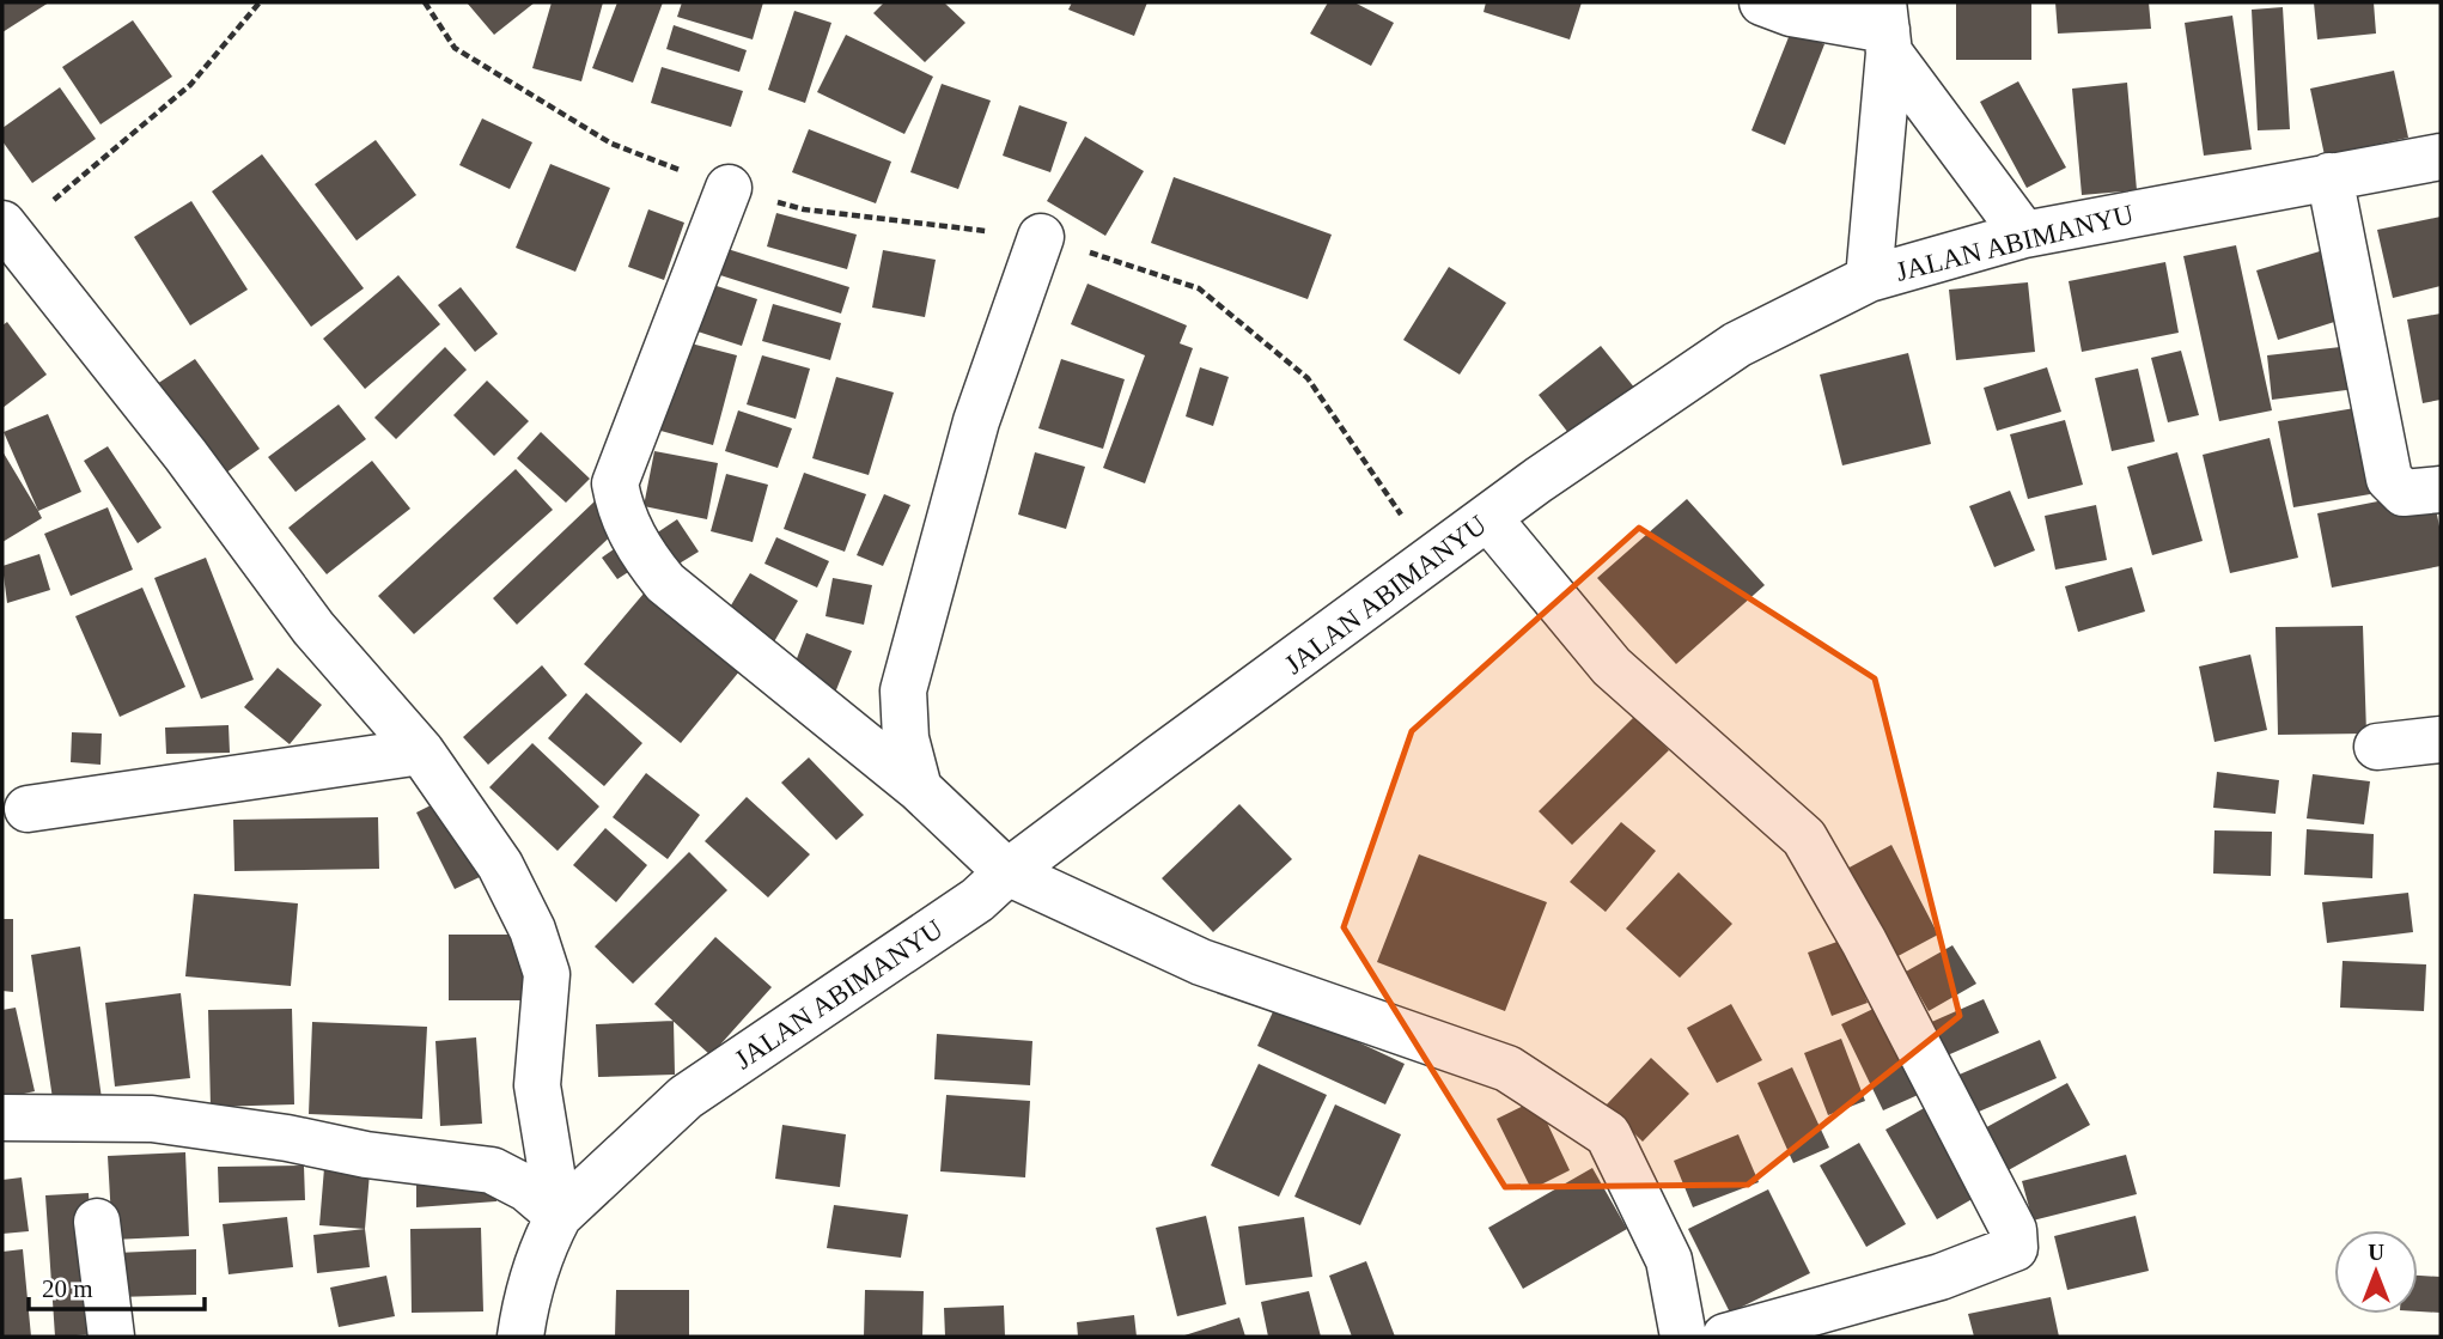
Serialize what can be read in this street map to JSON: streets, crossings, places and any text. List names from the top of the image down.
{
  "streets": {
    "street": ["JALAN ABIMANYU"]
  },
  "scale_bar": "20 m",
  "north": "top"
}
